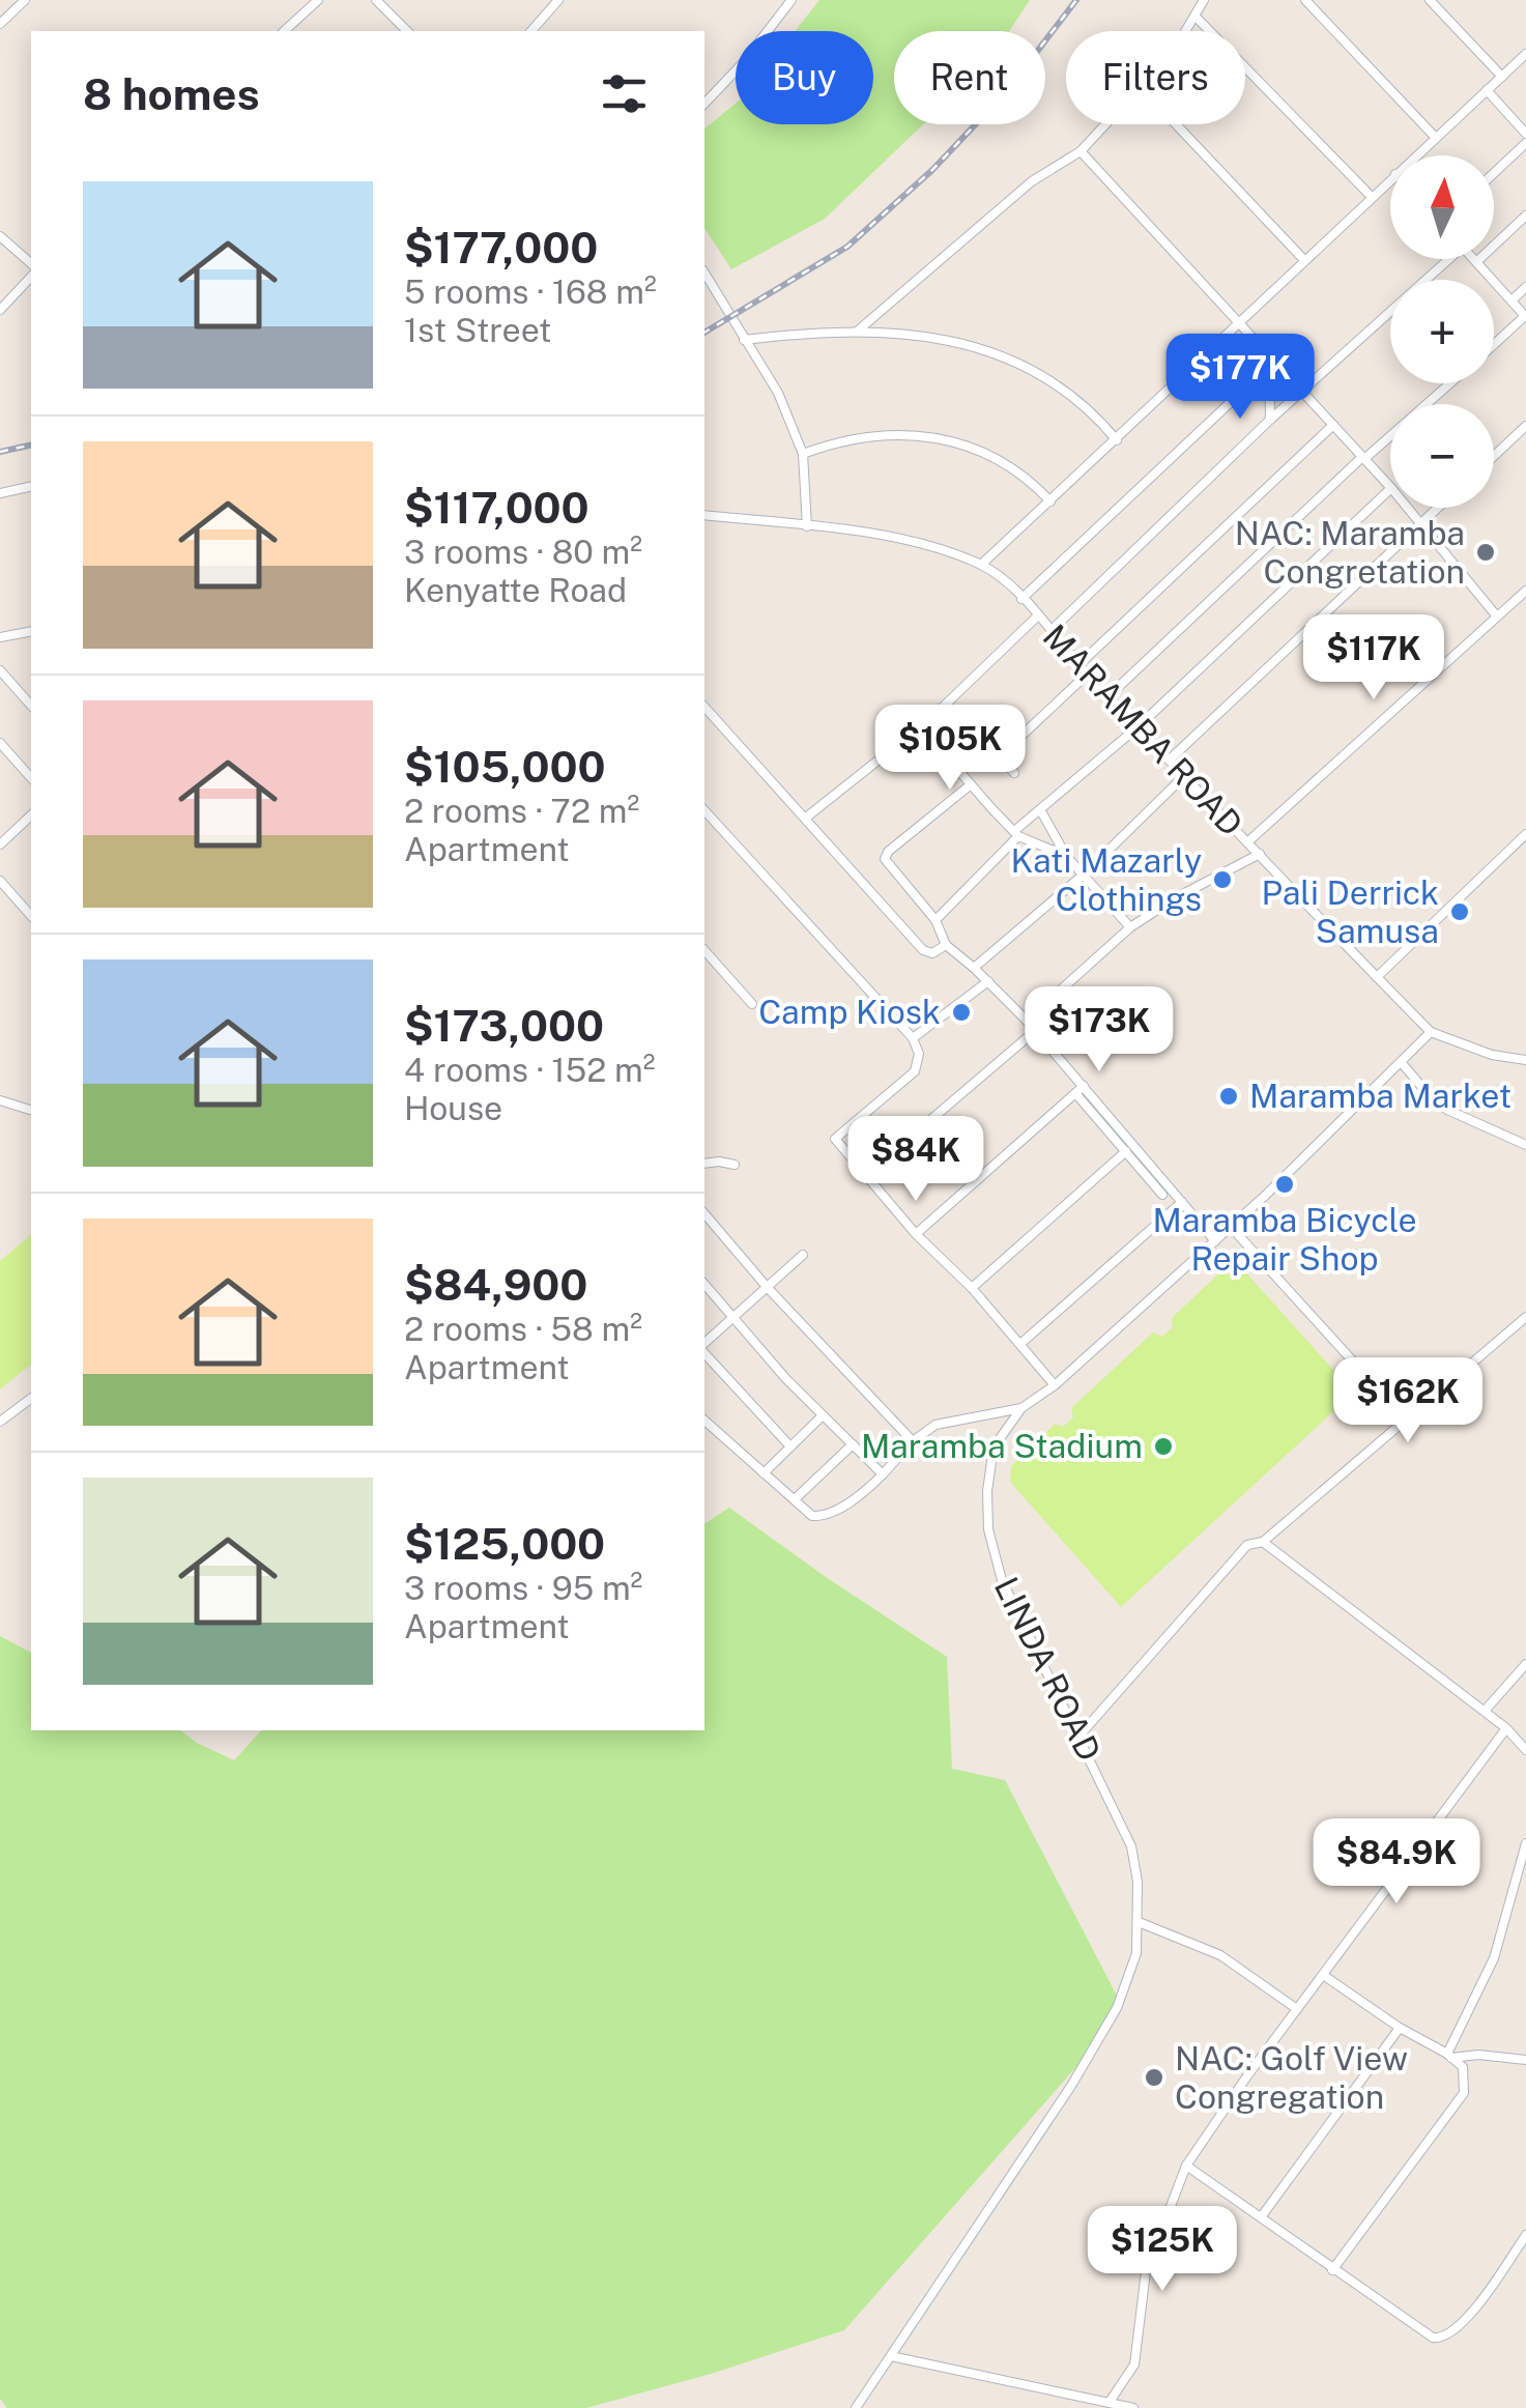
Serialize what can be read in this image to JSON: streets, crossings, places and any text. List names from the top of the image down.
{
  "streets": {
    "street": ["MARAMBA ROAD", "LINDA ROAD"]
  },
  "crossings": [
    ["MARAMBA ROAD", "LINDA ROAD"]
  ],
  "places": [
    "NAC: Maramba Congretation",
    "Kati Mazarly Clothings",
    "Pali Derrick Samusa",
    "Camp Kiosk",
    "Maramba Market",
    "Maramba Bicycle Repair Shop",
    "Maramba Stadium",
    "NAC: Golf View Congregation"
  ],
  "north": "top",
  "page": {
    "chip": ["Buy", "Rent", "Filters"],
    "heading": "8 homes",
    "map_buttons": ["+", "−"],
    "list": [
      {
        "name": "$177,000",
        "note": "5 rooms · 168 m² · 1st Street"
      },
      {
        "name": "$117,000",
        "note": "3 rooms · 80 m² · Kenyatte Road"
      },
      {
        "name": "$105,000",
        "note": "2 rooms · 72 m² · Apartment"
      },
      {
        "name": "$173,000",
        "note": "4 rooms · 152 m² · House"
      },
      {
        "name": "$84,900",
        "note": "2 rooms · 58 m² · Apartment"
      },
      {
        "name": "$125,000",
        "note": "3 rooms · 95 m² · Apartment"
      }
    ],
    "price": [
      "$177K",
      "$117K",
      "$105K",
      "$173K",
      "$84K",
      "$162K",
      "$84.9K",
      "$125K"
    ]
  }
}
